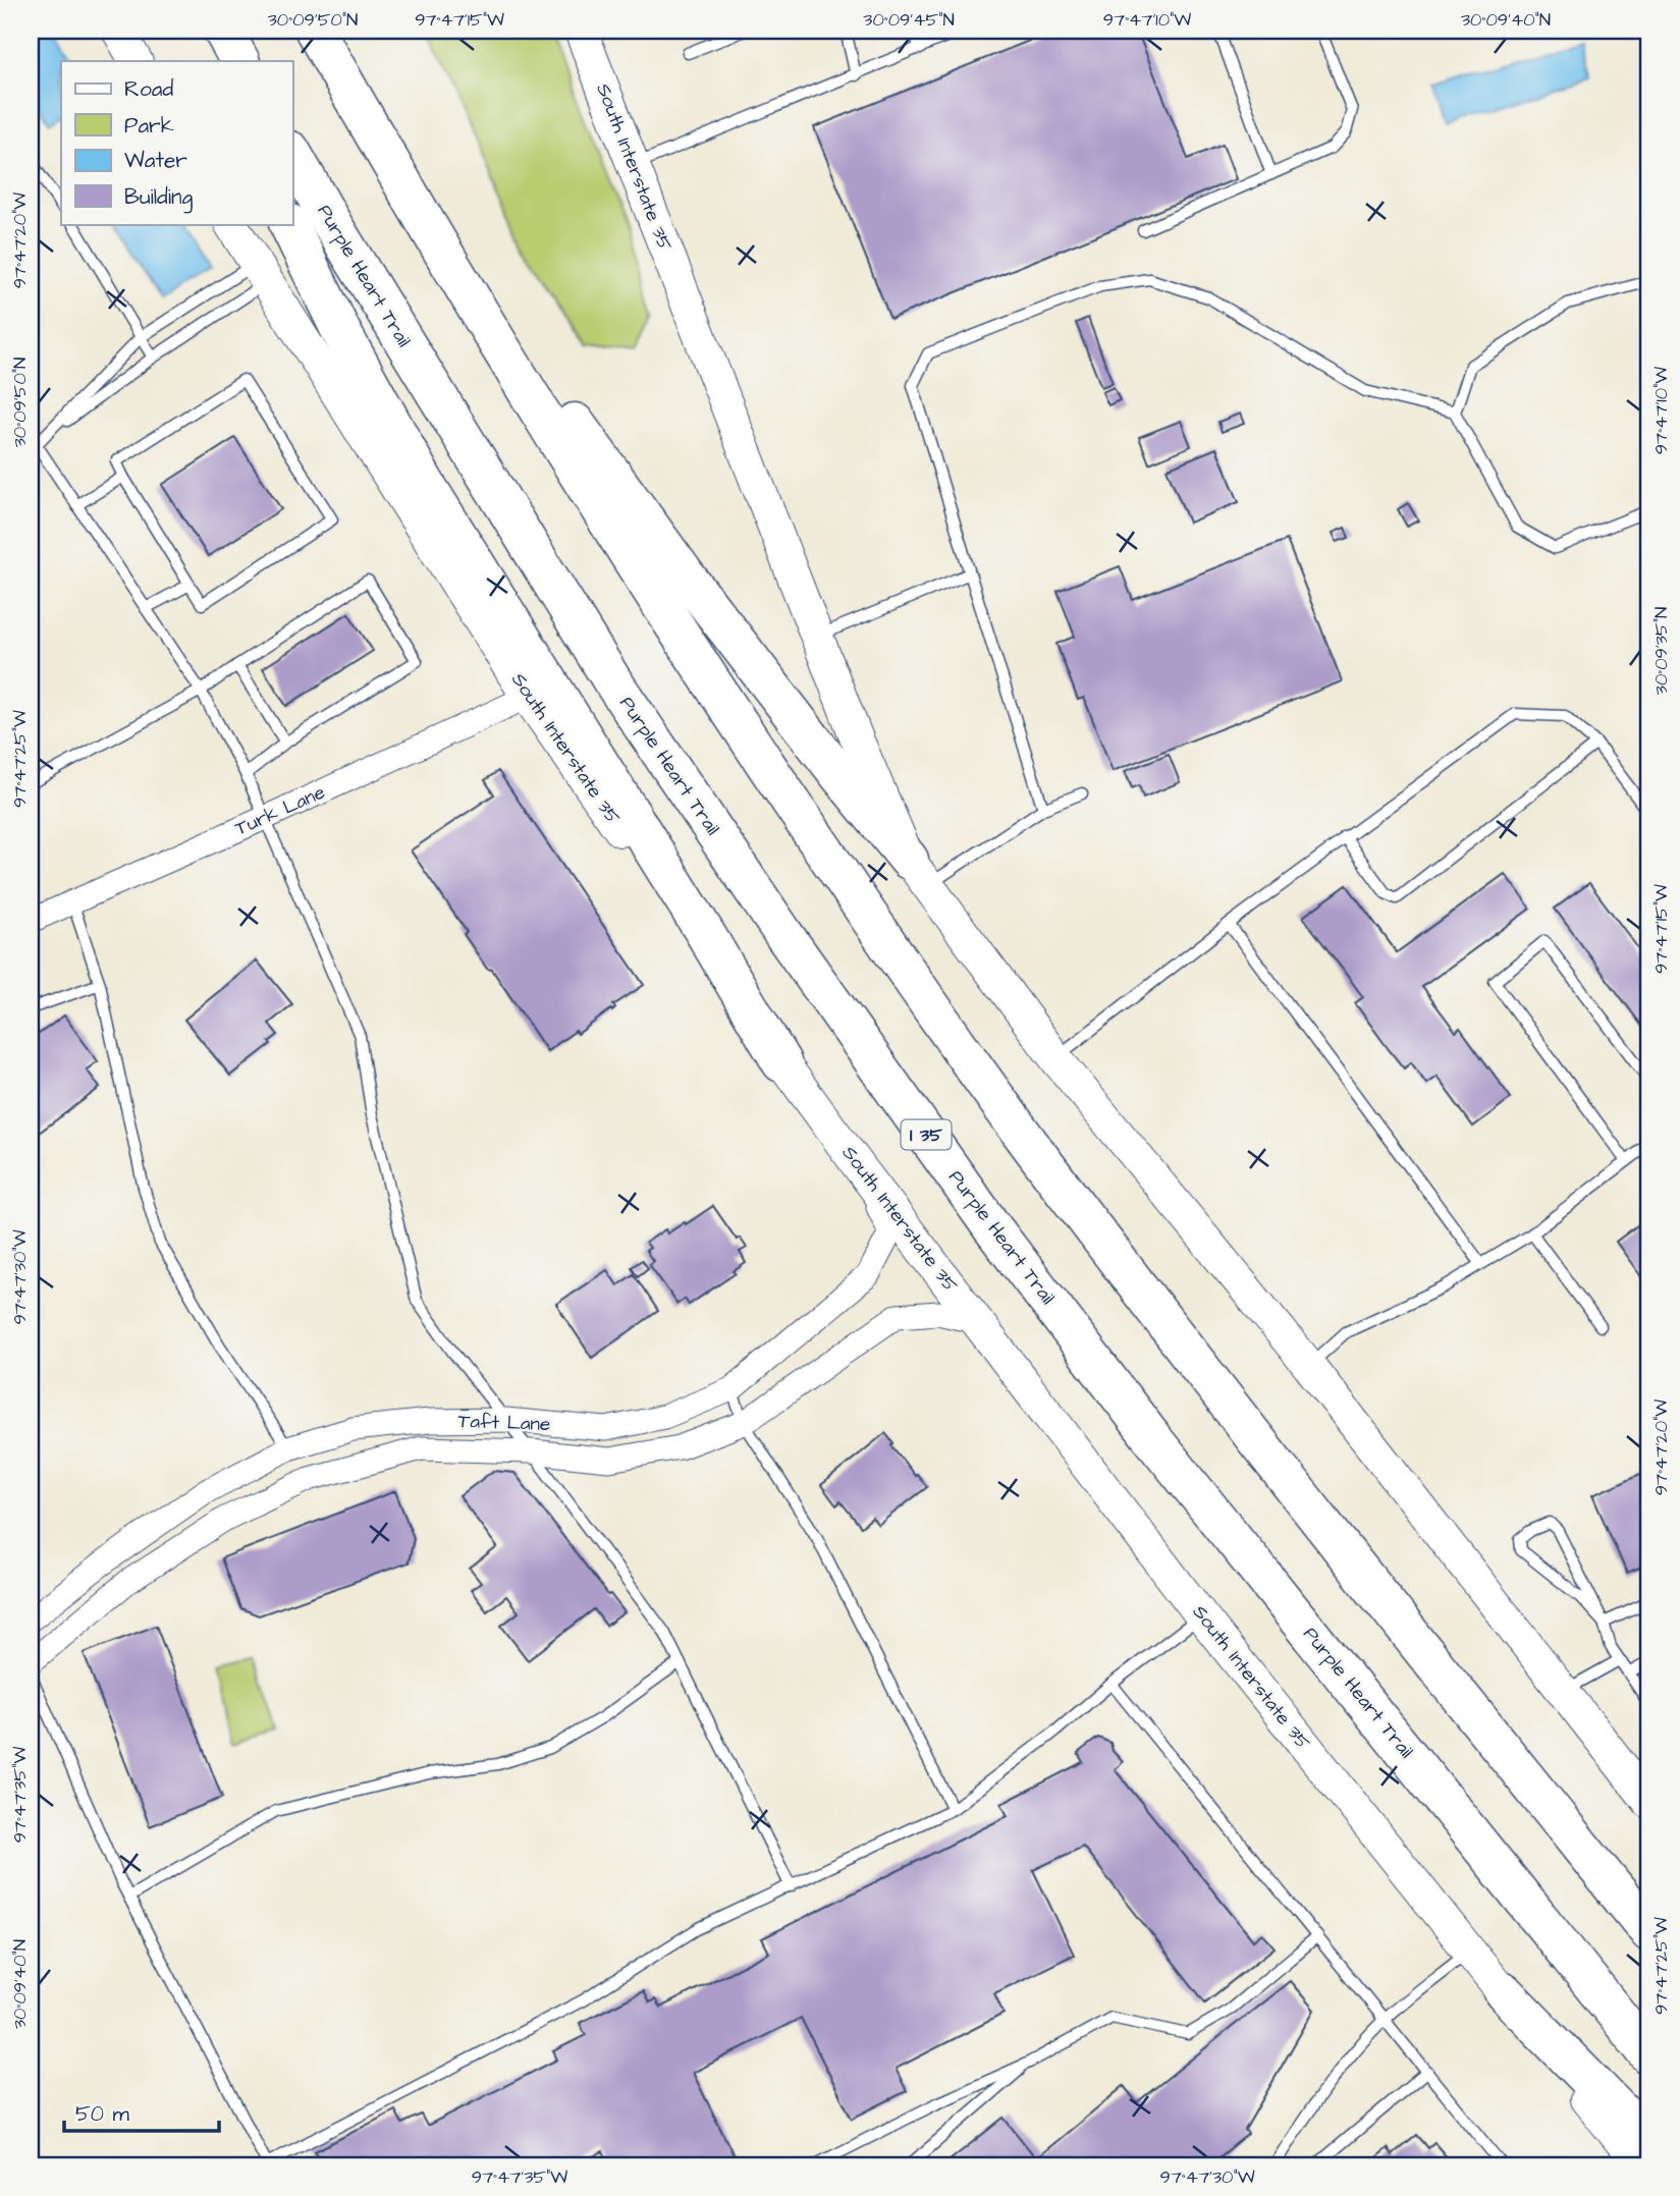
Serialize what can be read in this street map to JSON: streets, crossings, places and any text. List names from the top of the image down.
{
  "streets": {
    "highway": ["Purple Heart Trail", "I 35"],
    "main road": ["South Interstate 35"],
    "street": ["Turk Lane", "Taft Lane"]
  },
  "crossings": [
    ["South Interstate 35", "Turk Lane"],
    ["South Interstate 35", "Taft Lane"]
  ],
  "legend": [
    "Road",
    "Park",
    "Water",
    "Building"
  ],
  "scale_bar": "50 m",
  "coordinates": [
    "30°09'50\"N",
    "97°47'15\"W",
    "30°09'45\"N",
    "97°47'10\"W",
    "30°09'40\"N",
    "97°47'20\"W",
    "30°09'35\"N",
    "97°47'25\"W",
    "97°47'30\"W",
    "97°47'35\"W"
  ]
}
